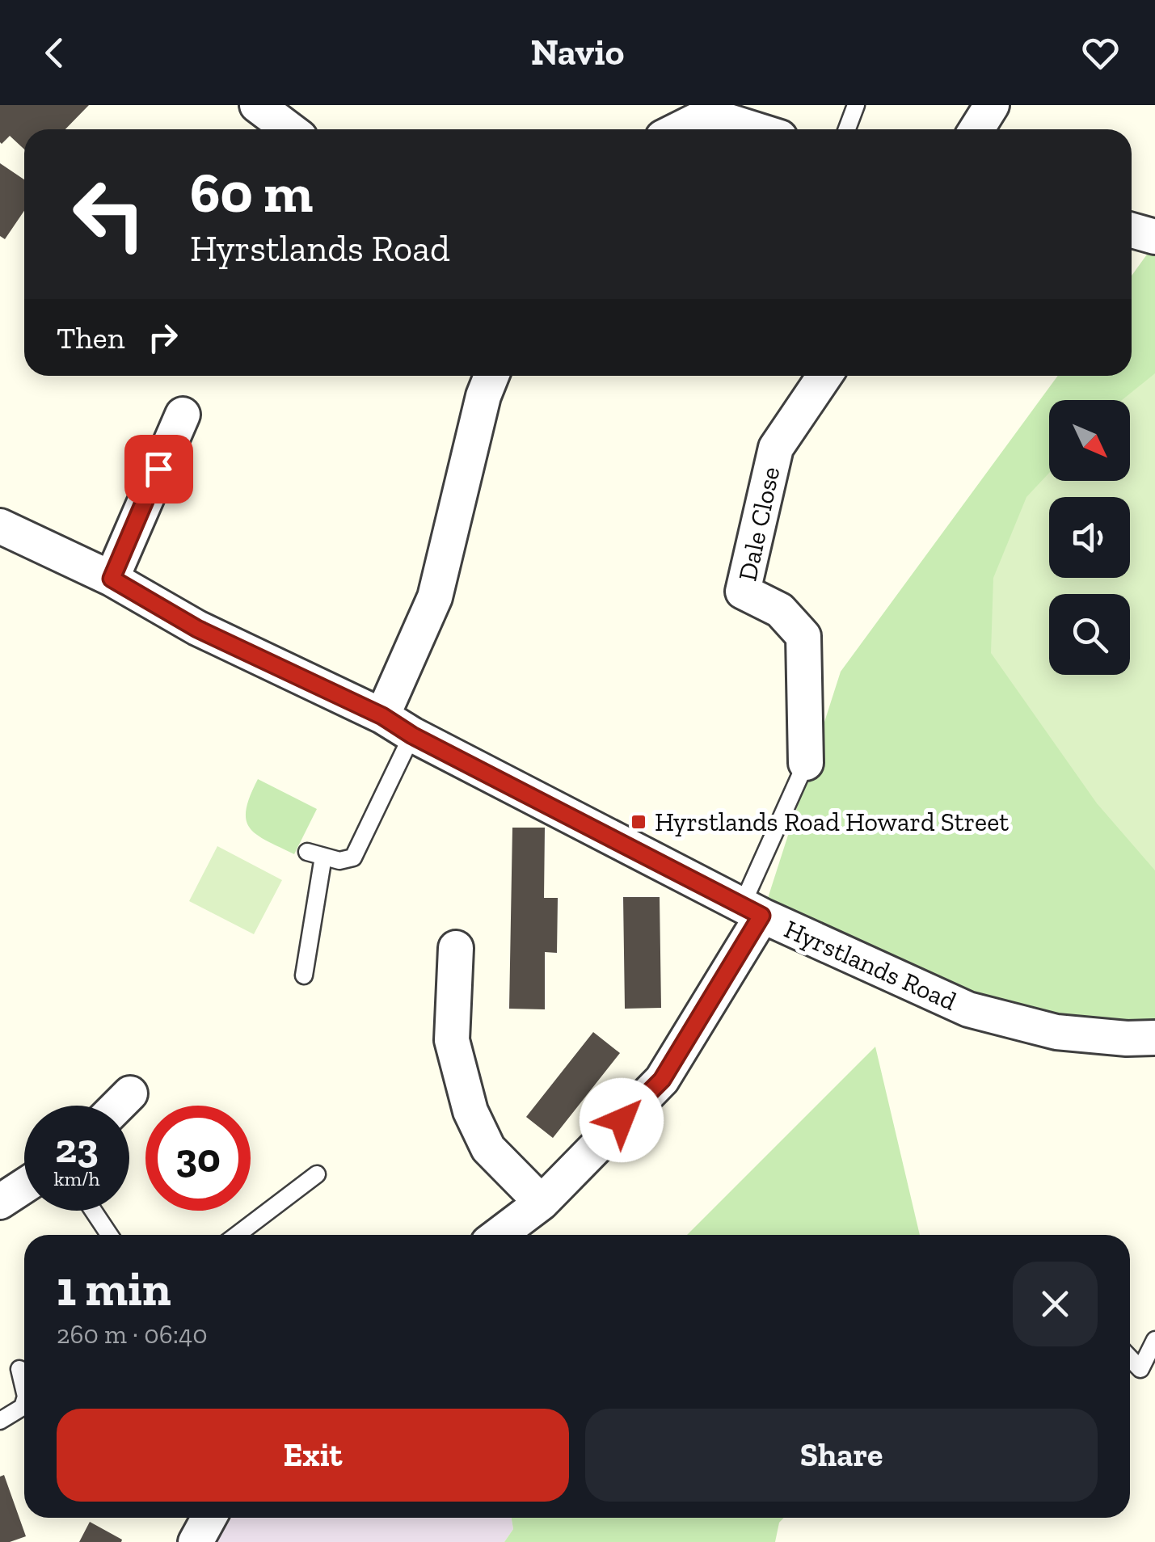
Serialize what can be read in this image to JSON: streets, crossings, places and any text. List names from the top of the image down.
{
  "streets": {
    "street": ["Dale Close", "Hyrstlands Road"]
  },
  "places": {
    "transit": ["Hyrstlands Road Howard Street"]
  },
  "north": "bottom right",
  "page": {
    "header": "Navio",
    "turn": ["60 m", "Hyrstlands Road"],
    "then": "Then",
    "speed": "23 km/h",
    "limit": "30",
    "heading": ["1 min", "260 m · 06:40"],
    "buttons": ["Exit", "Share"]
  }
}
